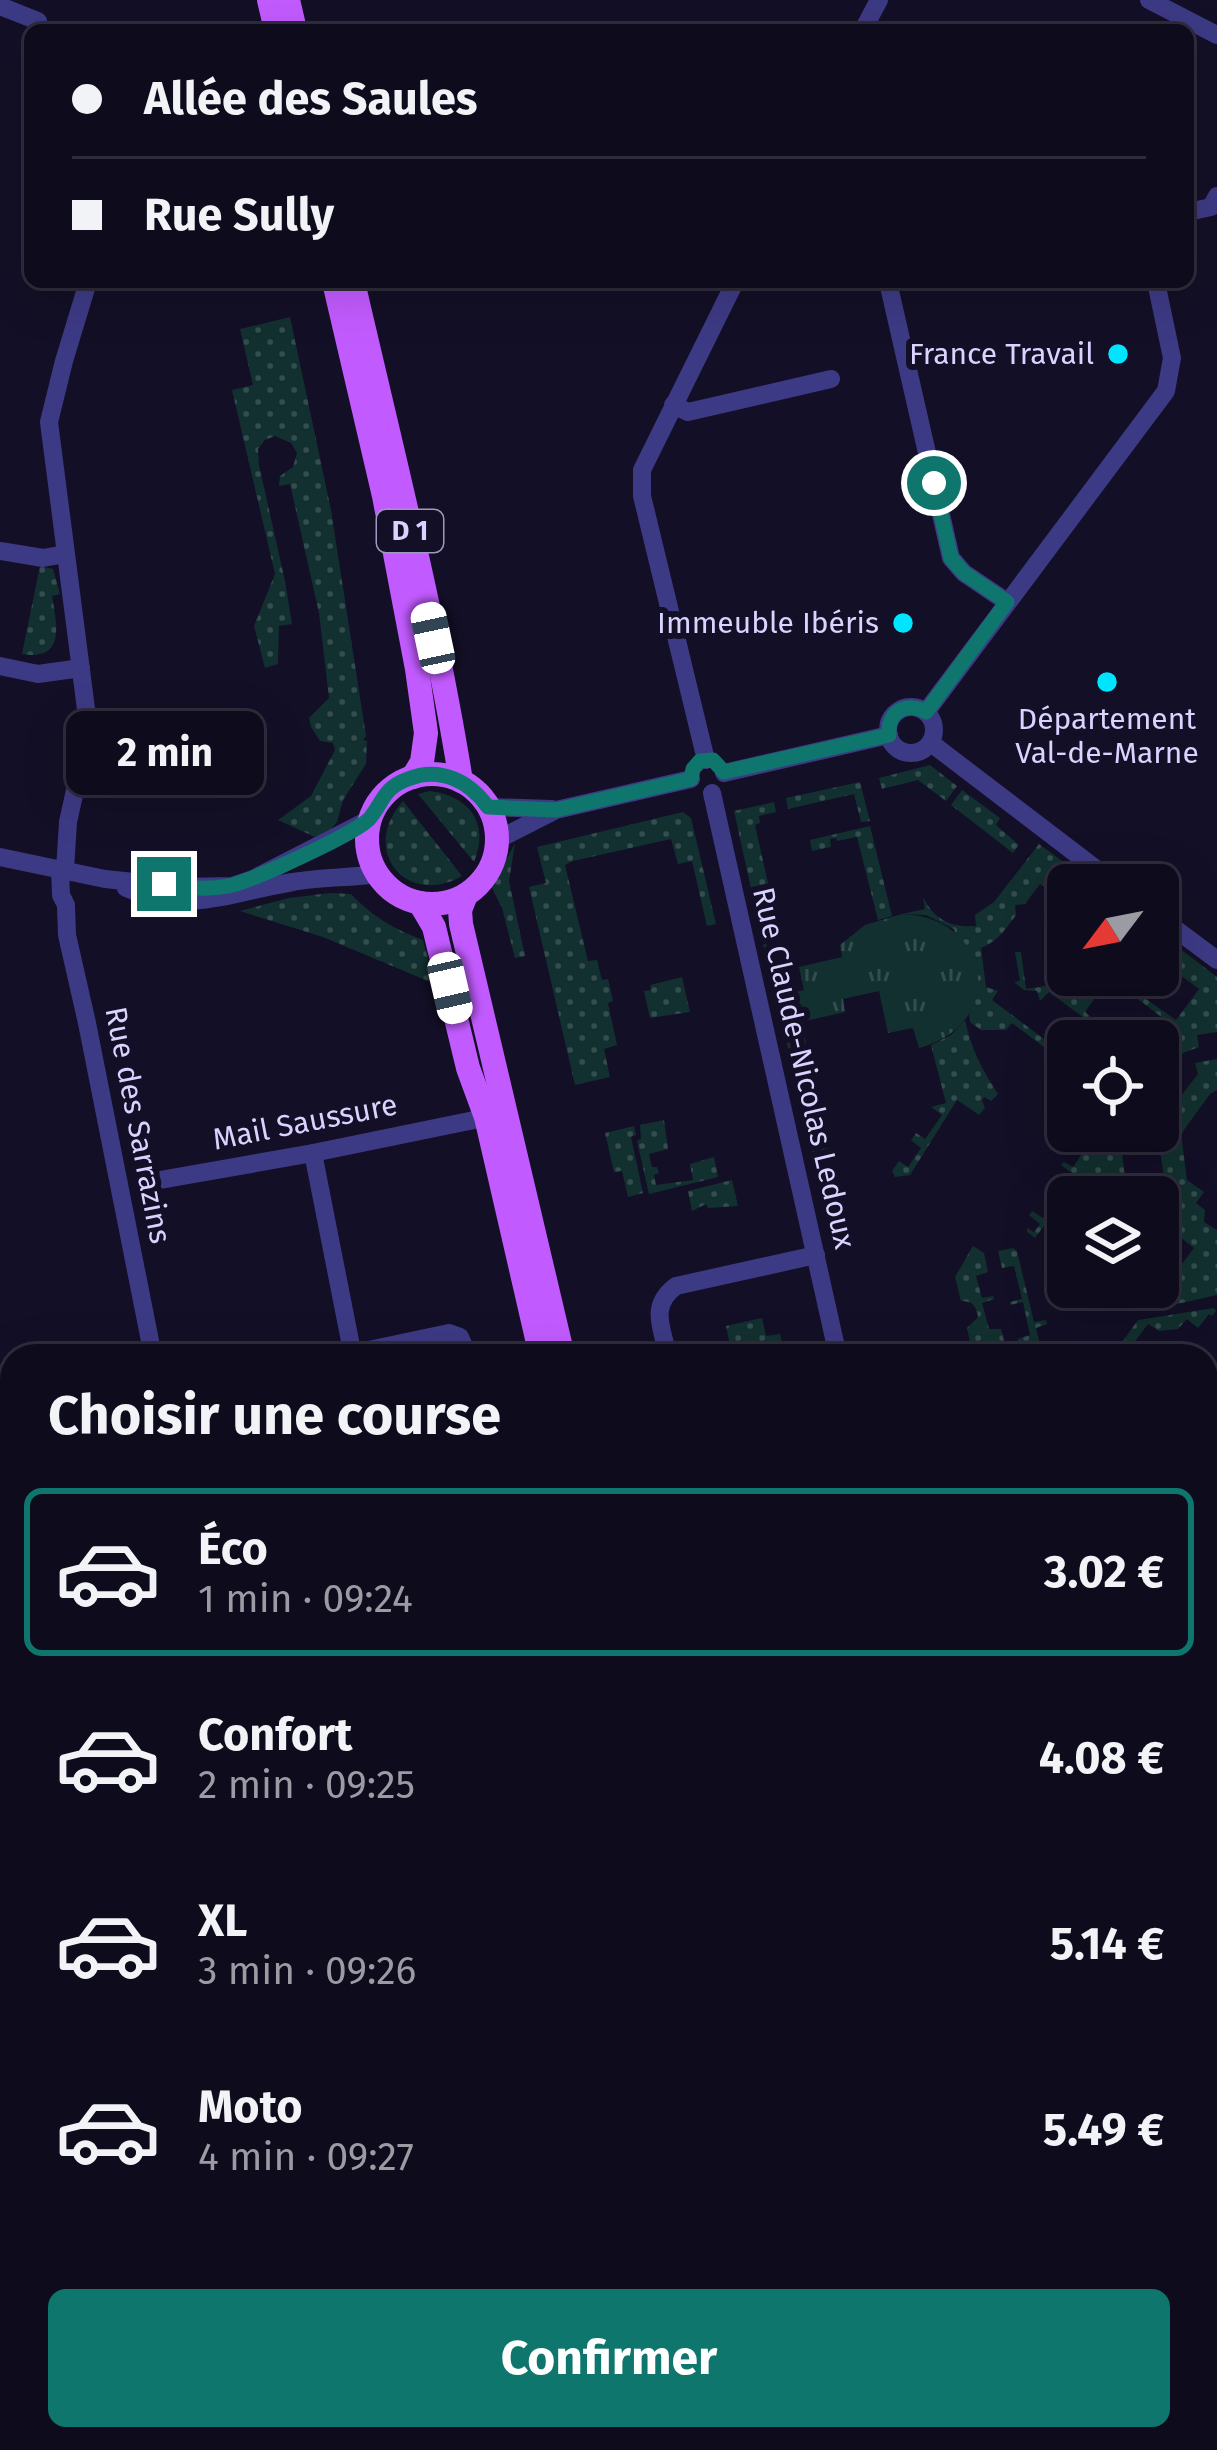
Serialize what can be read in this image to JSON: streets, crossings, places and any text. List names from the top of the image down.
{
  "streets": {
    "main road": ["D 1"],
    "street": ["Rue Claude-Nicolas Ledoux", "Mail Saussure", "Rue des Sarrazins"]
  },
  "places": ["France Travail", "Immeuble Ibéris", "Département Val-de-Marne"],
  "north": "bottom left",
  "page": {
    "banner": ["Allée des Saules", "Rue Sully"],
    "bubble": "2 min",
    "heading": "Choisir une course",
    "list": [
      {
        "name": "Éco",
        "note": "1 min · 09:24",
        "value": "3.02 €"
      },
      {
        "name": "Confort",
        "note": "2 min · 09:25",
        "value": "4.08 €"
      },
      {
        "name": "XL",
        "note": "3 min · 09:26",
        "value": "5.14 €"
      },
      {
        "name": "Moto",
        "note": "4 min · 09:27",
        "value": "5.49 €"
      }
    ],
    "buttons": "Confirmer"
  }
}
